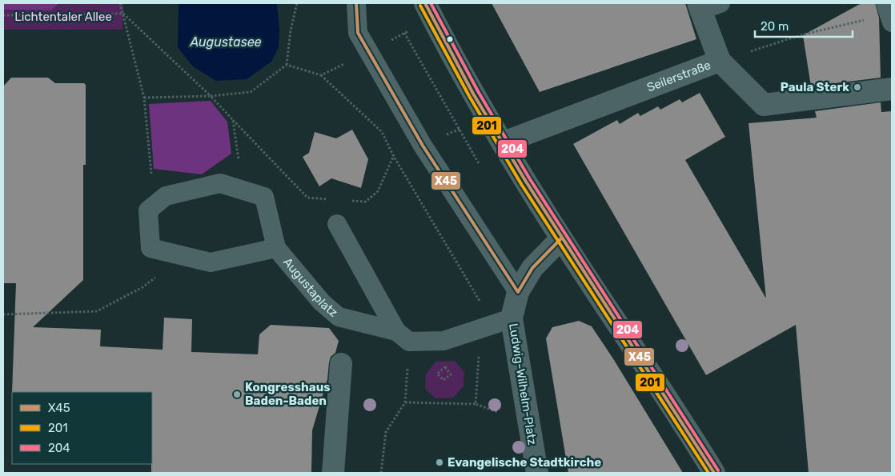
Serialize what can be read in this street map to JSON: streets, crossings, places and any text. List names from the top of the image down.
{
  "streets": {
    "street": ["Seilerstraße", "Ludwig-Wilhelm-Platz"],
    "lane": ["Augustaplatz"]
  },
  "crossings": [
    ["Augustaplatz", "Ludwig-Wilhelm-Platz"]
  ],
  "water": ["Augustasee"],
  "parks": ["Lichtentaler Allee"],
  "places": ["Paula Sterk", "Kongresshaus Baden-Baden", "Evangelische Stadtkirche"],
  "lines": ["transit line X45", "transit line 204", "transit line 201"],
  "legend": ["X45", "201", "204"],
  "scale_bar": "20 m"
}
